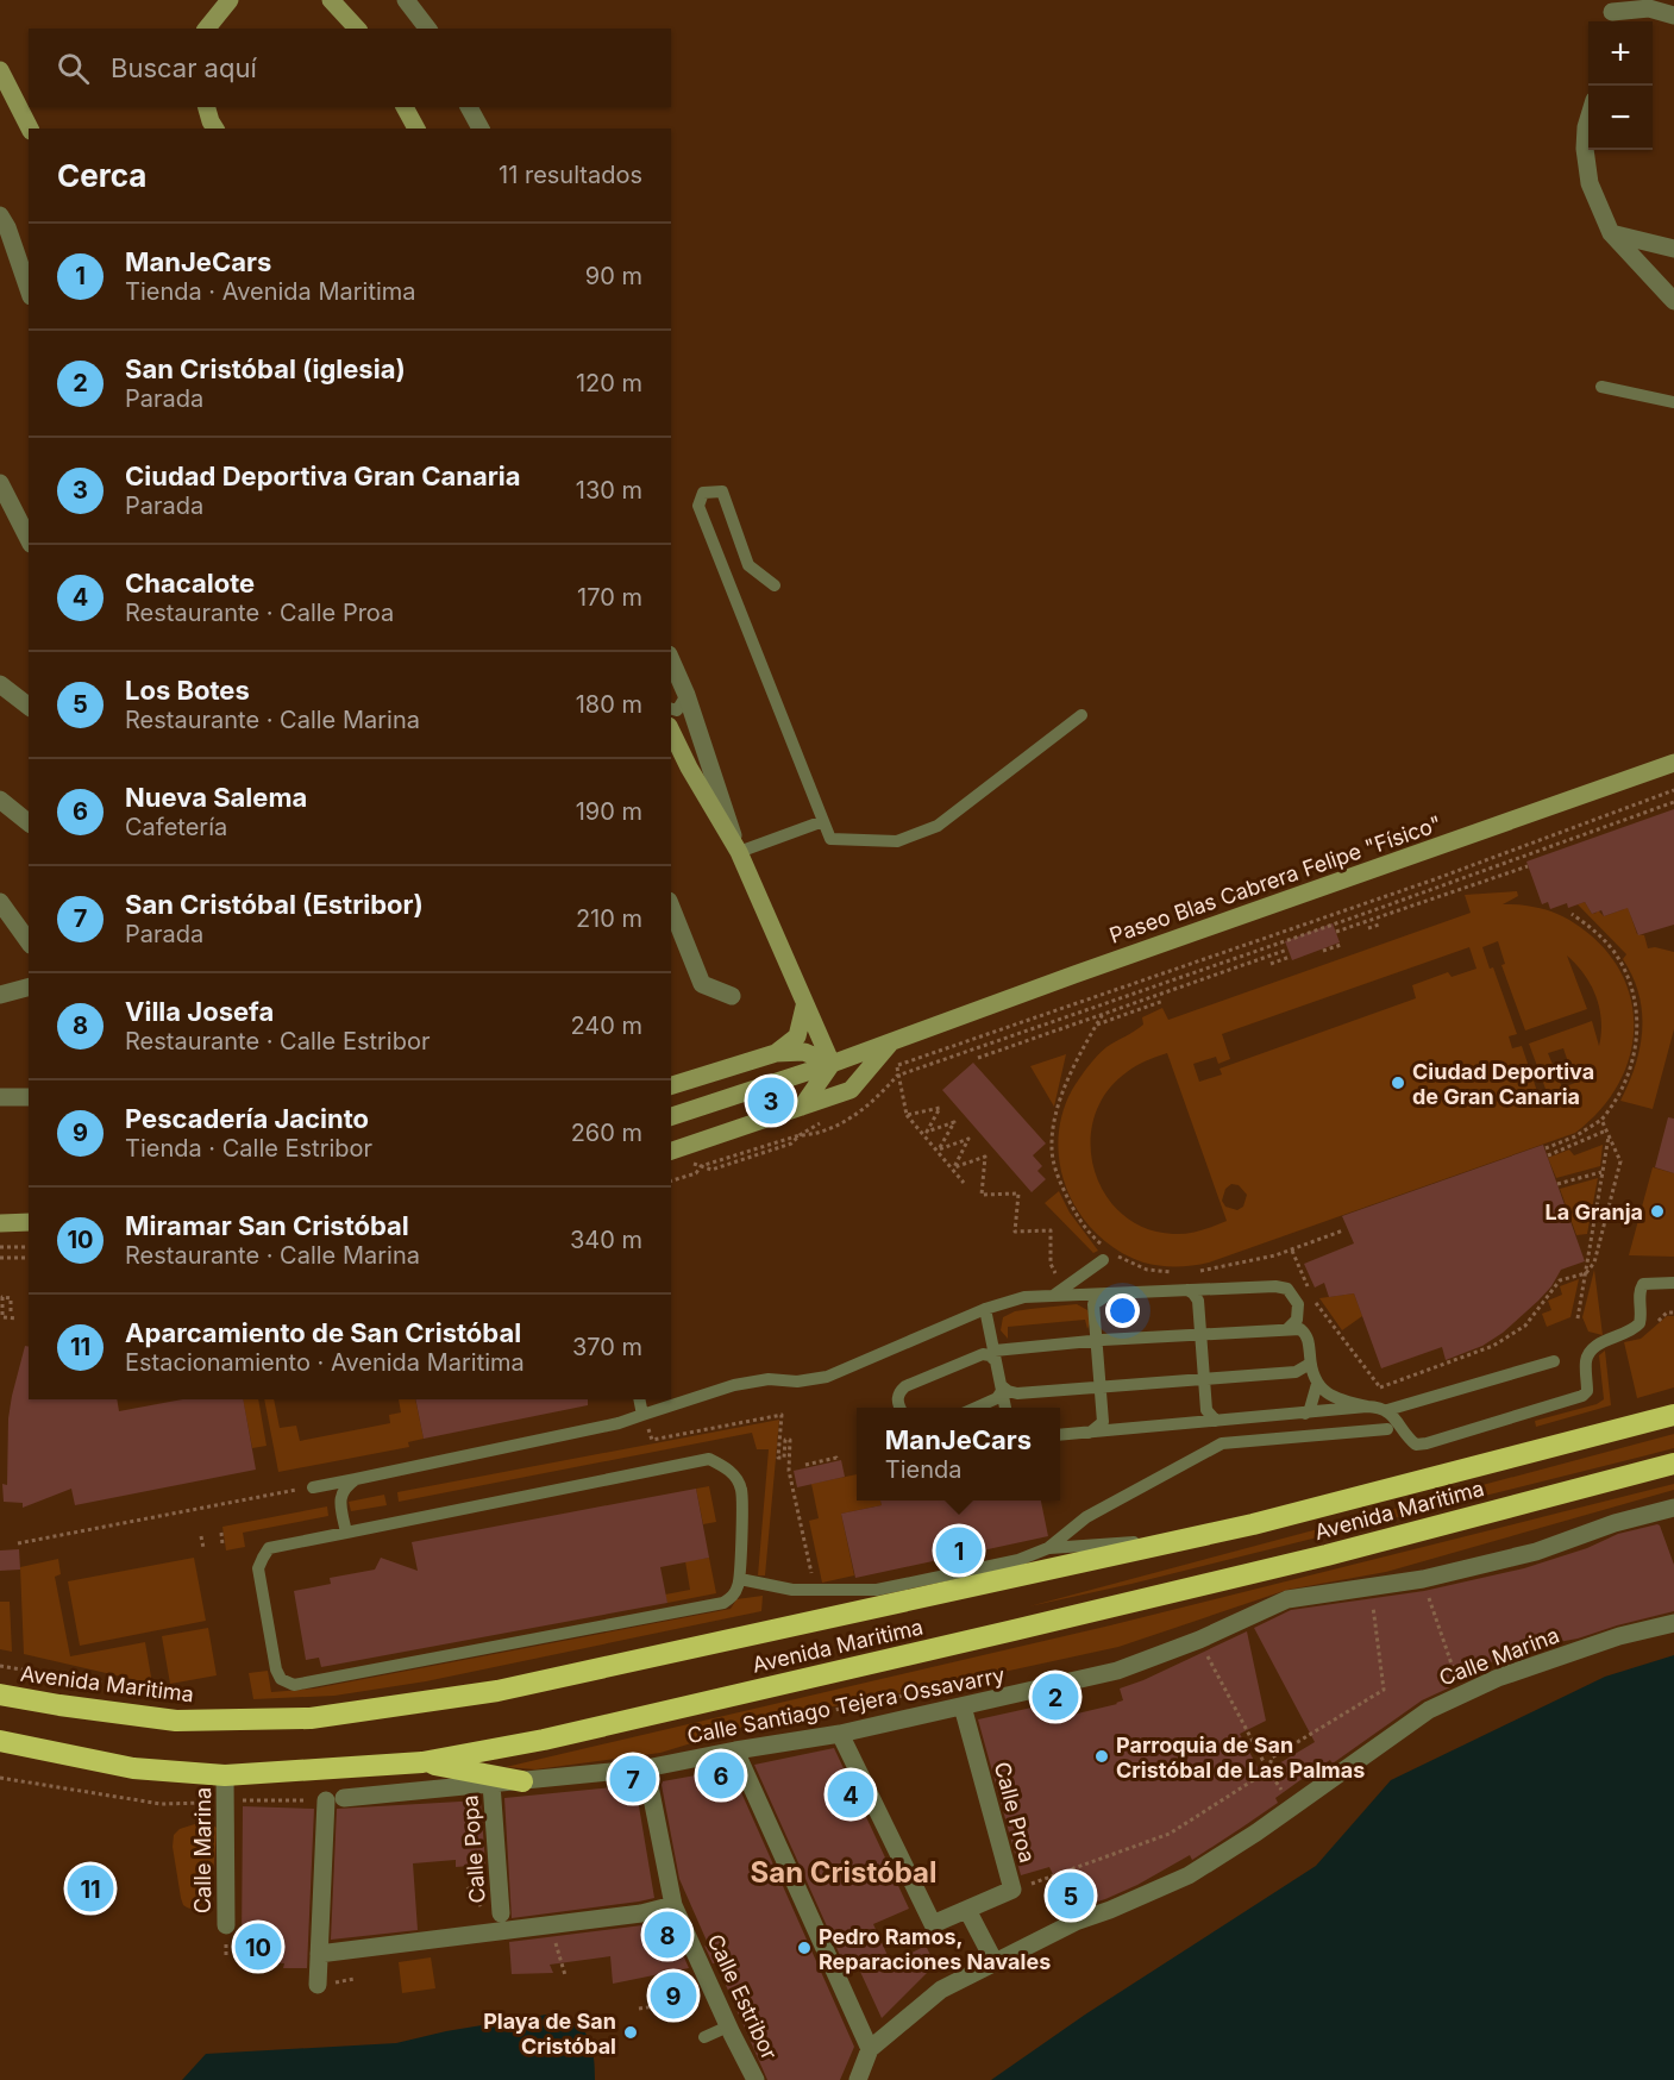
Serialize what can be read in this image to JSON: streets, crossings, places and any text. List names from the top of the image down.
{
  "streets": {
    "highway": ["Avenida Maritima"],
    "street": [
      "Paseo Blas Cabrera Felipe \"Físico\"",
      "Calle Marina",
      "Calle Santiago Tejera Ossavarry",
      "Calle Proa",
      "Calle Popa",
      "Calle Estribor"
    ]
  },
  "crossings": [
    ["Avenida Maritima", "Calle Marina"],
    ["Calle Santiago Tejera Ossavarry", "Calle Proa"],
    ["Calle Santiago Tejera Ossavarry", "Calle Popa"],
    ["Calle Santiago Tejera Ossavarry", "Calle Estribor"]
  ],
  "districts": ["San Cristóbal"],
  "places": [
    "Ciudad Deportiva de Gran Canaria",
    "La Granja",
    "Parroquia de San Cristóbal de Las Palmas",
    "Pedro Ramos, Reparaciones Navales",
    "Playa de San Cristóbal"
  ],
  "page": {
    "map_buttons": ["+", "−"],
    "search": "Buscar aquí",
    "heading": ["Cerca", "11 resultados"],
    "list": [
      {
        "mark": "1",
        "name": "ManJeCars",
        "note": "Tienda · Avenida Maritima",
        "value": "90 m"
      },
      {
        "mark": "2",
        "name": "San Cristóbal (iglesia)",
        "note": "Parada",
        "value": "120 m"
      },
      {
        "mark": "3",
        "name": "Ciudad Deportiva Gran Canaria",
        "note": "Parada",
        "value": "130 m"
      },
      {
        "mark": "4",
        "name": "Chacalote",
        "note": "Restaurante · Calle Proa",
        "value": "170 m"
      },
      {
        "mark": "5",
        "name": "Los Botes",
        "note": "Restaurante · Calle Marina",
        "value": "180 m"
      },
      {
        "mark": "6",
        "name": "Nueva Salema",
        "note": "Cafetería",
        "value": "190 m"
      },
      {
        "mark": "7",
        "name": "San Cristóbal (Estribor)",
        "note": "Parada",
        "value": "210 m"
      },
      {
        "mark": "8",
        "name": "Villa Josefa",
        "note": "Restaurante · Calle Estribor",
        "value": "240 m"
      },
      {
        "mark": "9",
        "name": "Pescadería Jacinto",
        "note": "Tienda · Calle Estribor",
        "value": "260 m"
      },
      {
        "mark": "10",
        "name": "Miramar San Cristóbal",
        "note": "Restaurante · Calle Marina",
        "value": "340 m"
      },
      {
        "mark": "11",
        "name": "Aparcamiento de San Cristóbal",
        "note": "Estacionamiento · Avenida Maritima",
        "value": "370 m"
      }
    ],
    "pins": [
      "3",
      "1",
      "2",
      "6",
      "7",
      "4",
      "11",
      "5",
      "8",
      "10",
      "9"
    ],
    "popup": ["ManJeCars", "Tienda"]
  }
}
